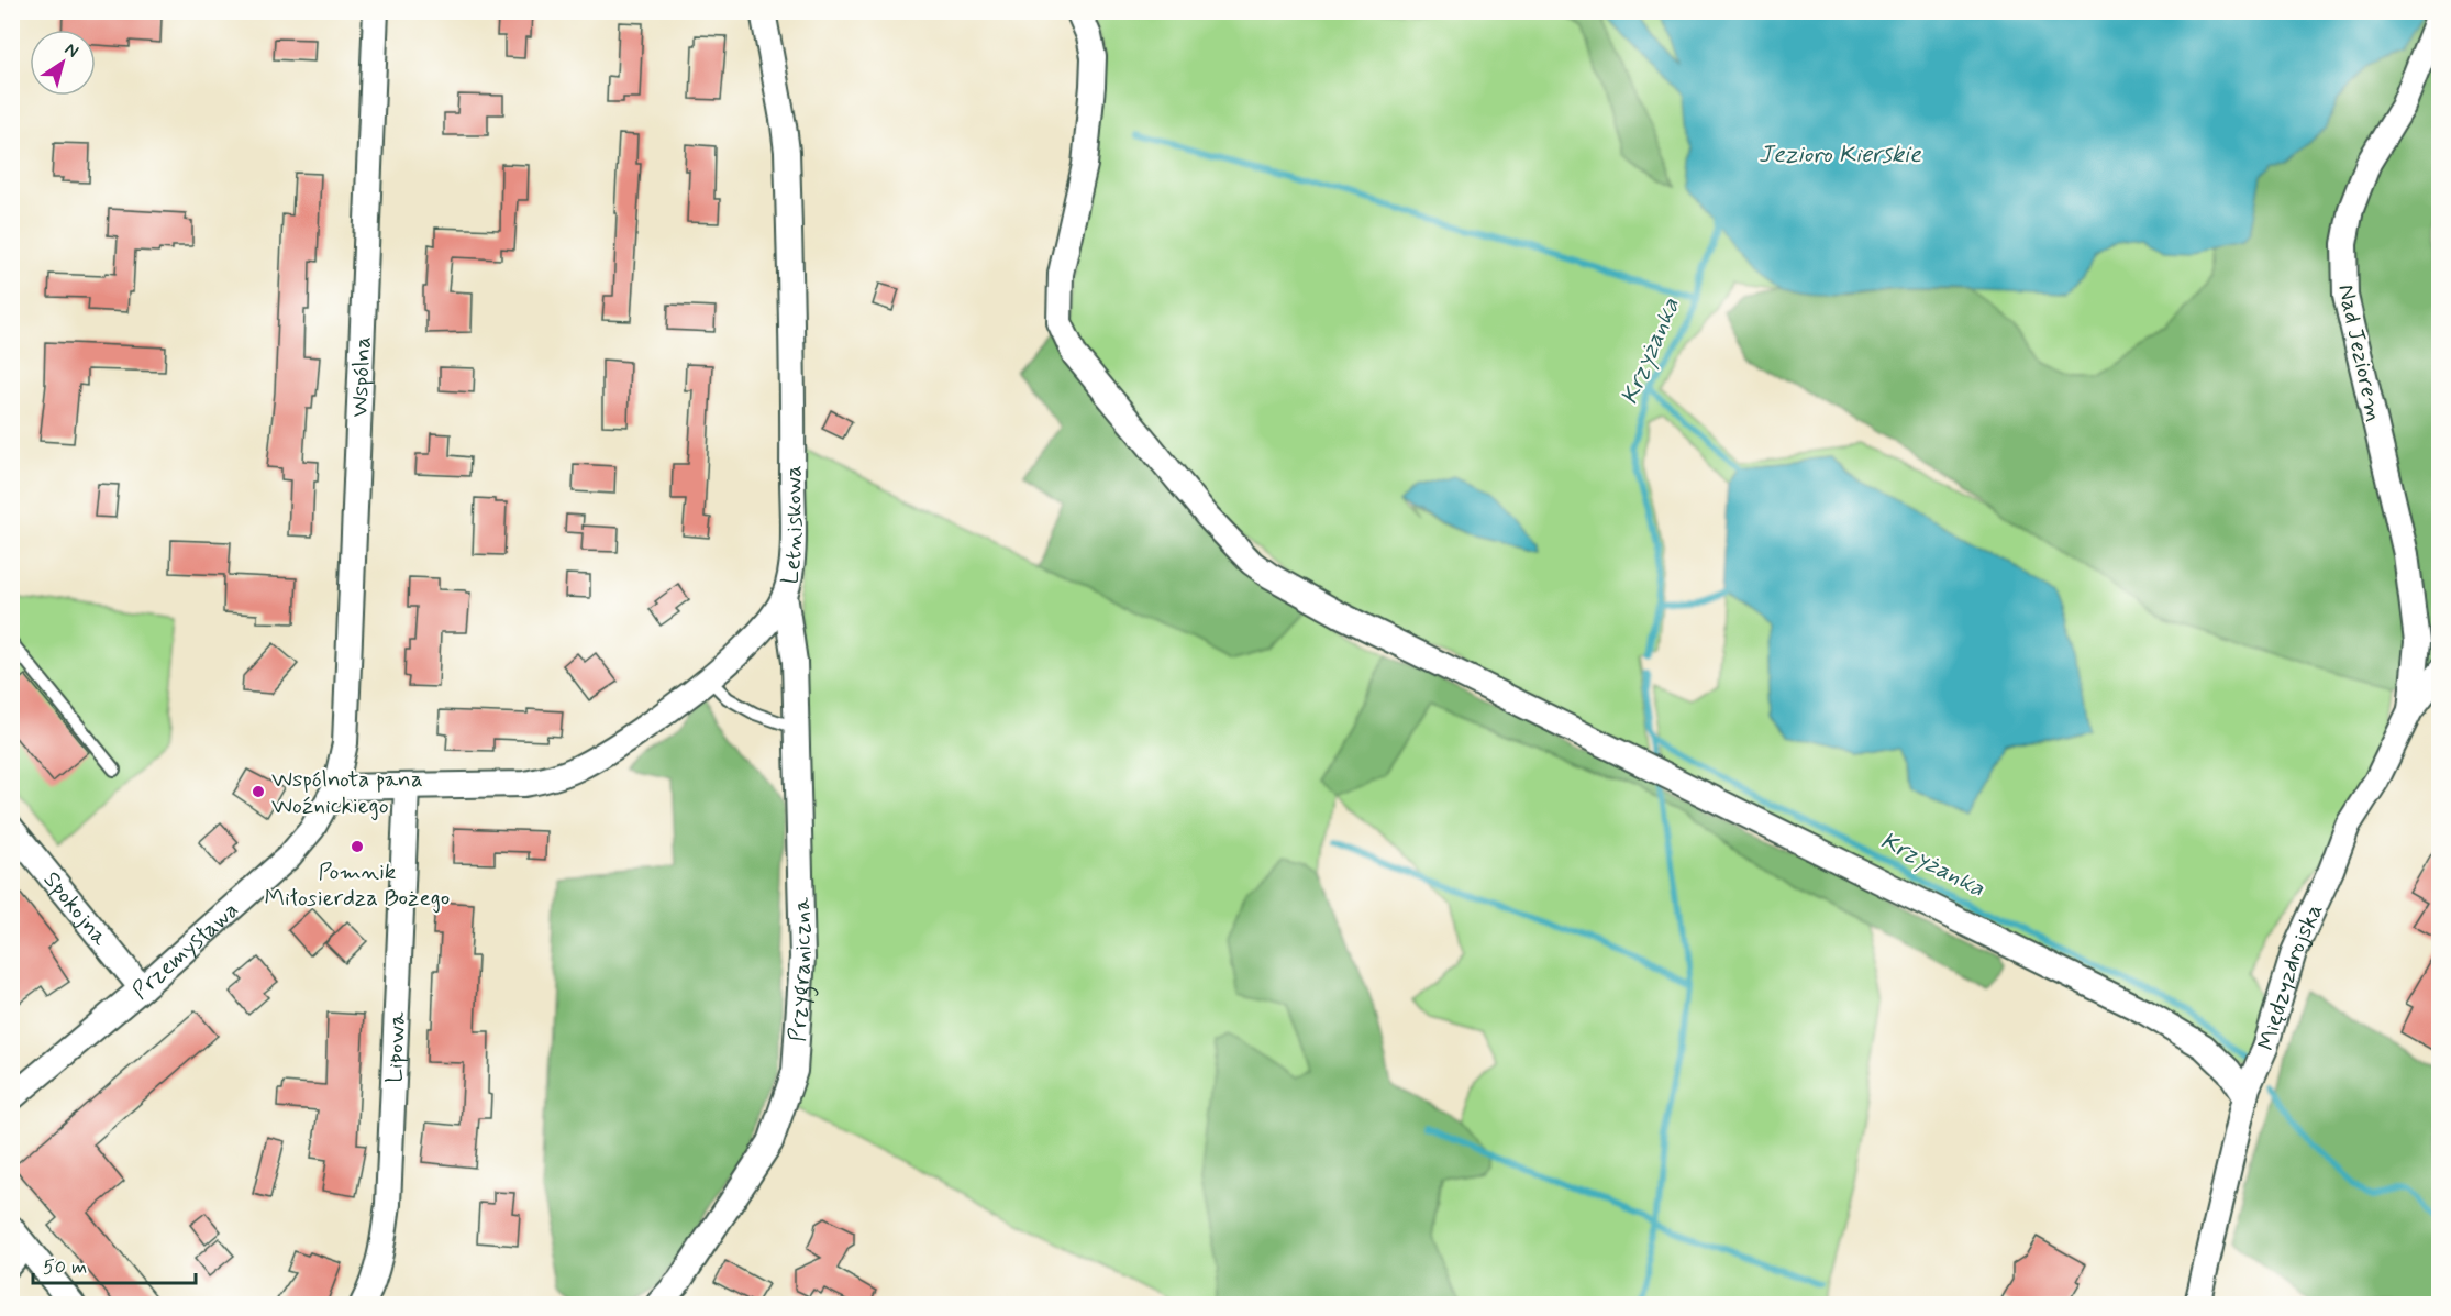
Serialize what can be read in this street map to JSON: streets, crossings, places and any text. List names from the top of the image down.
{
  "streets": {
    "street": [
      "Nad Jeziorem",
      "Wspólna",
      "Letniskowa",
      "Spokojna",
      "Przemysława",
      "Przygraniczna",
      "Międzyzdrojska",
      "Lipowa"
    ]
  },
  "crossings": [
    ["Nad Jeziorem", "Międzyzdrojska"],
    ["Wspólna", "Przemysława"],
    ["Letniskowa", "Przemysława"],
    ["Letniskowa", "Przygraniczna"],
    ["Letniskowa", "Lipowa"],
    ["Spokojna", "Przemysława"]
  ],
  "water": ["Jezioro Kierskie", "Krzyżanka"],
  "places": ["Wspólnota pana Woźnickiego", "Pomnik Miłosierdza Bożego"],
  "scale_bar": "50 m",
  "north": "top right"
}
